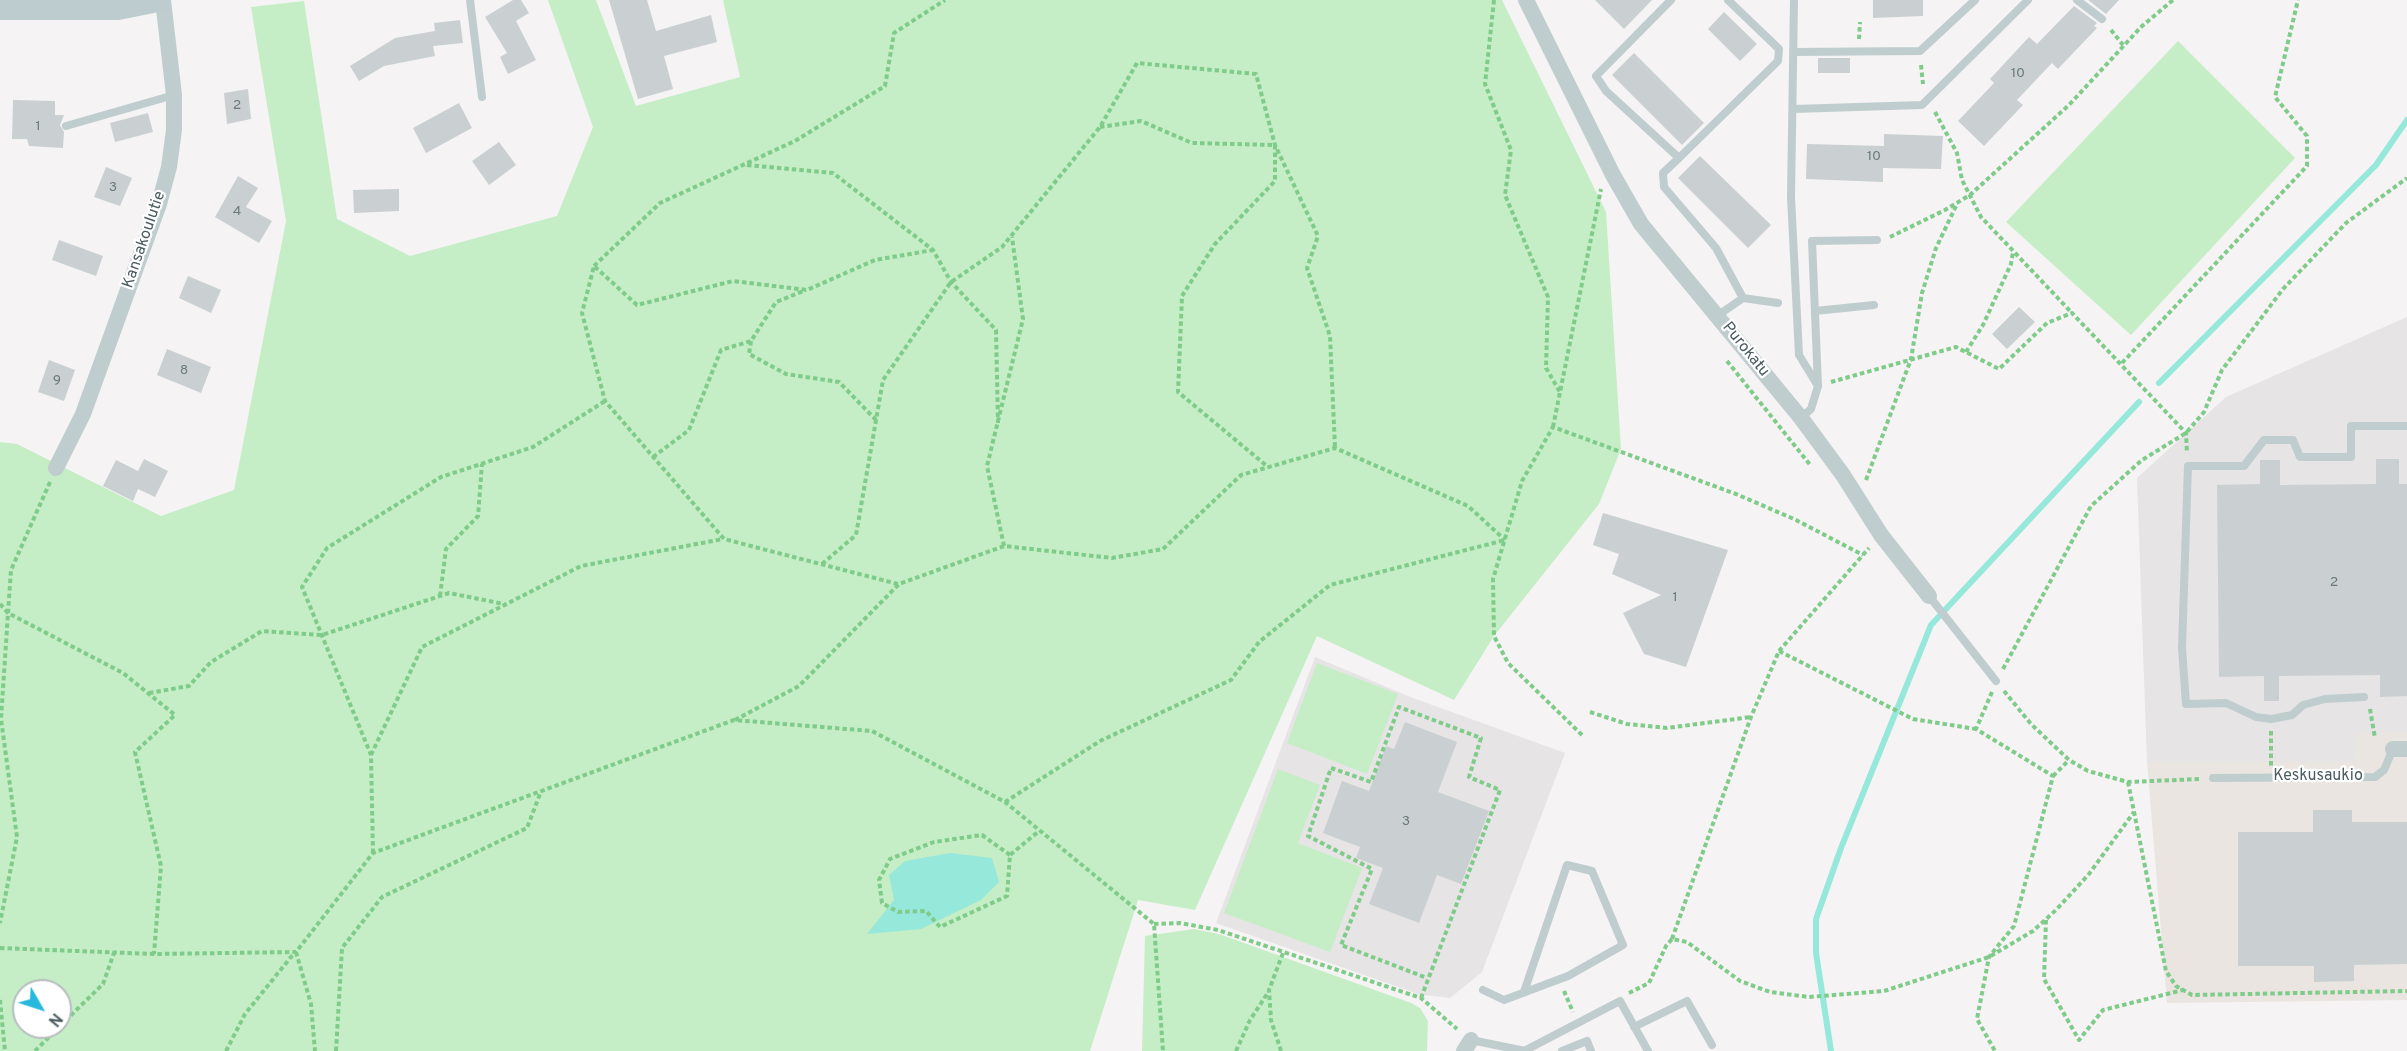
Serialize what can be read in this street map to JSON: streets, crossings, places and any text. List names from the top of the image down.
{
  "streets": {
    "street": ["Kansakoulutie", "Purokatu"],
    "lane": ["Keskusaukio"]
  },
  "house_numbers": [
    "10",
    "2",
    "1",
    "10",
    "3",
    "4",
    "8",
    "9",
    "2",
    "1",
    "3"
  ],
  "north": "bottom right"
}
